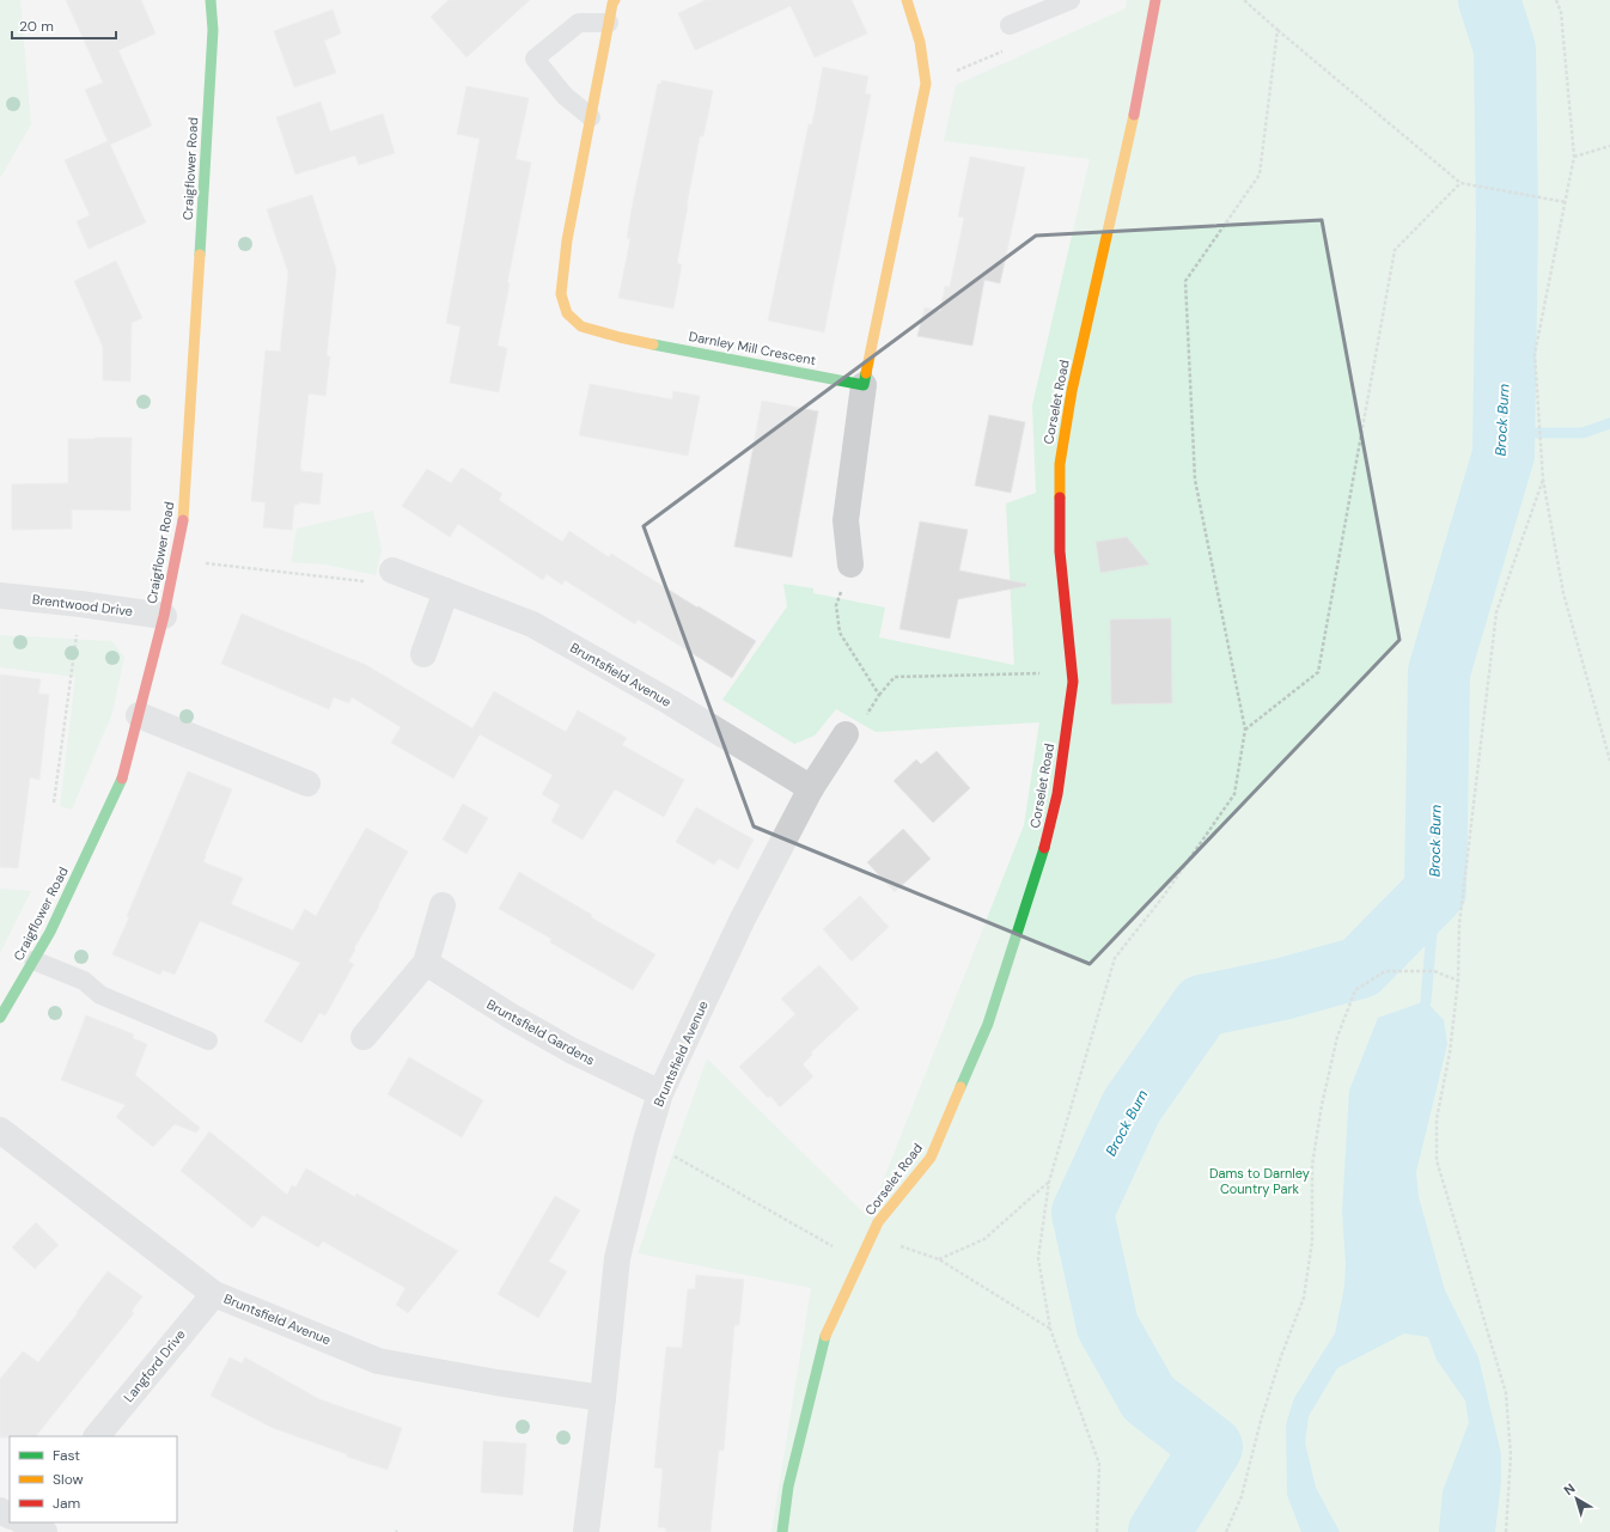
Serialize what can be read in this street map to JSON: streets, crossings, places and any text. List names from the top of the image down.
{
  "streets": {
    "street": [
      "Craigflower Road",
      "Darnley Mill Crescent",
      "Corselet Road",
      "Brentwood Drive",
      "Bruntsfield Avenue",
      "Bruntsfield Gardens",
      "Langford Drive"
    ]
  },
  "crossings": [
    ["Craigflower Road", "Brentwood Drive"],
    ["Bruntsfield Avenue", "Bruntsfield Gardens"],
    ["Bruntsfield Avenue", "Langford Drive"]
  ],
  "water": ["Brock Burn"],
  "parks": ["Dams to Darnley Country Park"],
  "legend": ["Fast", "Slow", "Jam"],
  "scale_bar": "20 m",
  "north": "top left"
}
